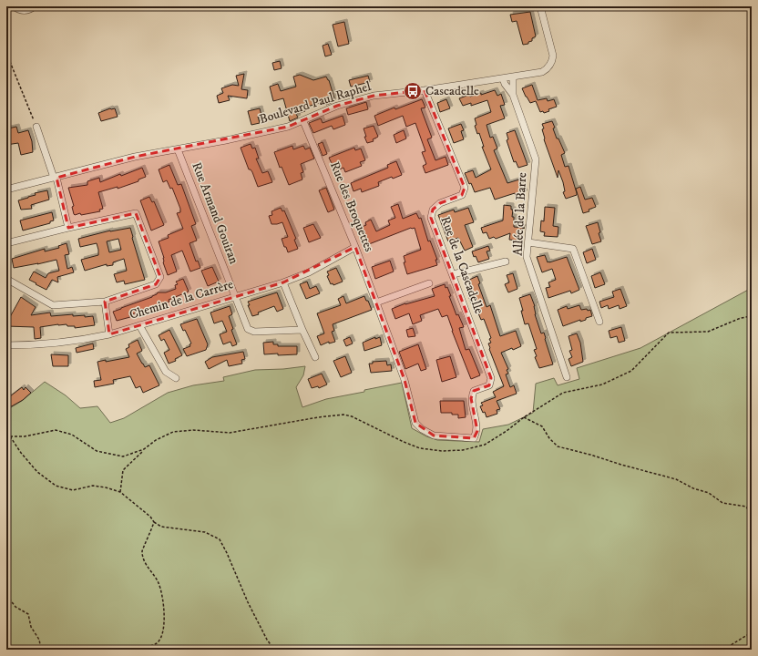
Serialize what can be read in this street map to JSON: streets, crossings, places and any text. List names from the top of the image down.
{
  "streets": {
    "street": [
      "Boulevard Paul Raphel",
      "Rue des Broquettes",
      "Rue Armand Gouiran",
      "Allée de la Barre",
      "Rue de la Cascadelle",
      "Chemin de la Carrère"
    ]
  },
  "crossings": [
    ["Boulevard Paul Raphel", "Rue des Broquettes"],
    ["Boulevard Paul Raphel", "Rue Armand Gouiran"],
    ["Boulevard Paul Raphel", "Allée de la Barre"],
    ["Boulevard Paul Raphel", "Rue de la Cascadelle"],
    ["Rue des Broquettes", "Rue de la Cascadelle"],
    ["Rue des Broquettes", "Chemin de la Carrère"],
    ["Rue Armand Gouiran", "Chemin de la Carrère"]
  ],
  "places": {
    "bus stop": ["Cascadelle"]
  }
}
